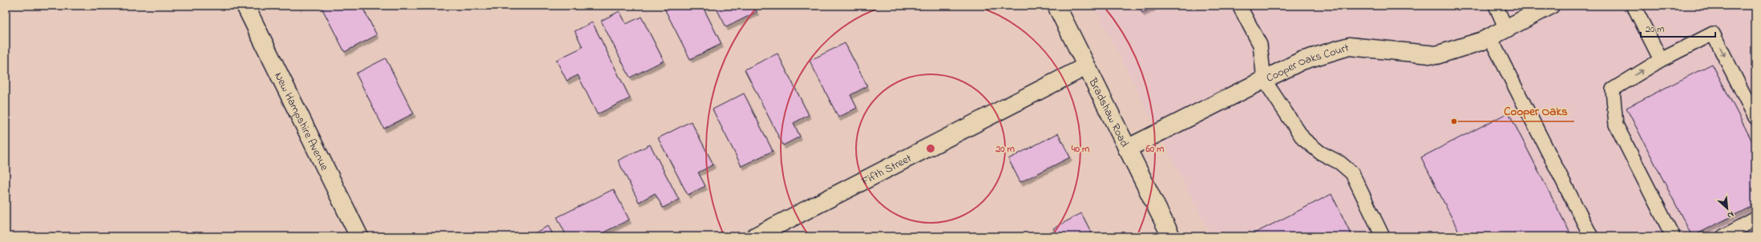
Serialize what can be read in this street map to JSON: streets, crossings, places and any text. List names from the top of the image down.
{
  "streets": {
    "street": [
      "Cooper Oaks Court",
      "Bradshaw Road",
      "New Hampshire Avenue",
      "Fifth Street"
    ]
  },
  "crossings": [
    ["Cooper Oaks Court", "Bradshaw Road"],
    ["Bradshaw Road", "Fifth Street"]
  ],
  "places": ["Cooper Oaks"],
  "scale_bar": "20 m",
  "north": "bottom right",
  "rings": ["20 m", "40 m", "60 m"]
}
